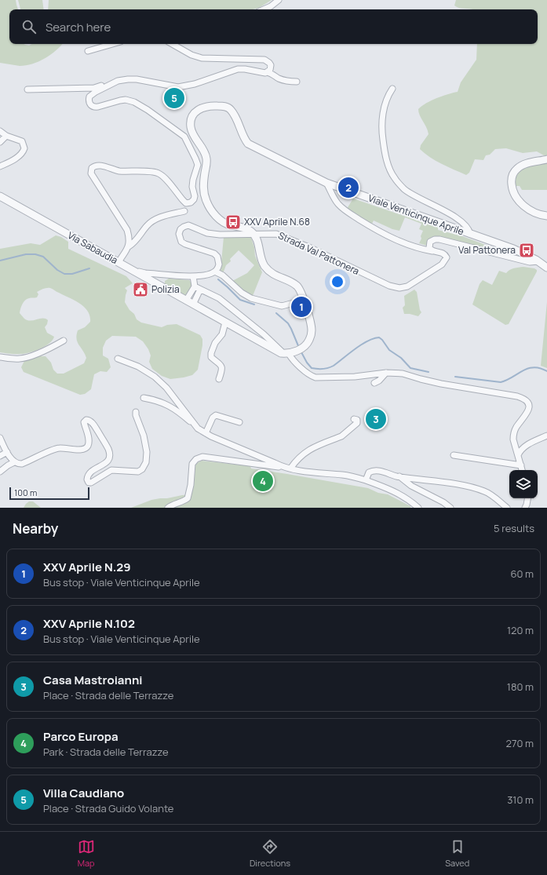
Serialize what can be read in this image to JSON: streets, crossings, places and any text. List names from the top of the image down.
{
  "streets": {
    "street": ["Viale Venticinque Aprile", "Via Sabaudia", "Strada Val Pattonera"]
  },
  "crossings": [
    ["Viale Venticinque Aprile", "Strada Val Pattonera"]
  ],
  "places": {
    "bus stop": ["XXV Aprile N.68", "Val Pattonera"],
    "public building": ["Polizia"]
  },
  "scale_bar": "100 m",
  "page": {
    "search": "Search here",
    "pins": [
      "5",
      "2",
      "1",
      "3",
      "4"
    ],
    "scale": "100 m",
    "heading": ["Nearby", "5 results"],
    "list": [
      {
        "mark": "1",
        "name": "XXV Aprile N.29",
        "note": "Bus stop · Viale Venticinque Aprile",
        "value": "60 m"
      },
      {
        "mark": "2",
        "name": "XXV Aprile N.102",
        "note": "Bus stop · Viale Venticinque Aprile",
        "value": "120 m"
      },
      {
        "mark": "3",
        "name": "Casa Mastroianni",
        "note": "Place · Strada delle Terrazze",
        "value": "180 m"
      },
      {
        "mark": "4",
        "name": "Parco Europa",
        "note": "Park · Strada delle Terrazze",
        "value": "270 m"
      },
      {
        "mark": "5",
        "name": "Villa Caudiano",
        "note": "Place · Strada Guido Volante",
        "value": "310 m"
      }
    ],
    "nav": ["Map", "Directions", "Saved"]
  }
}
